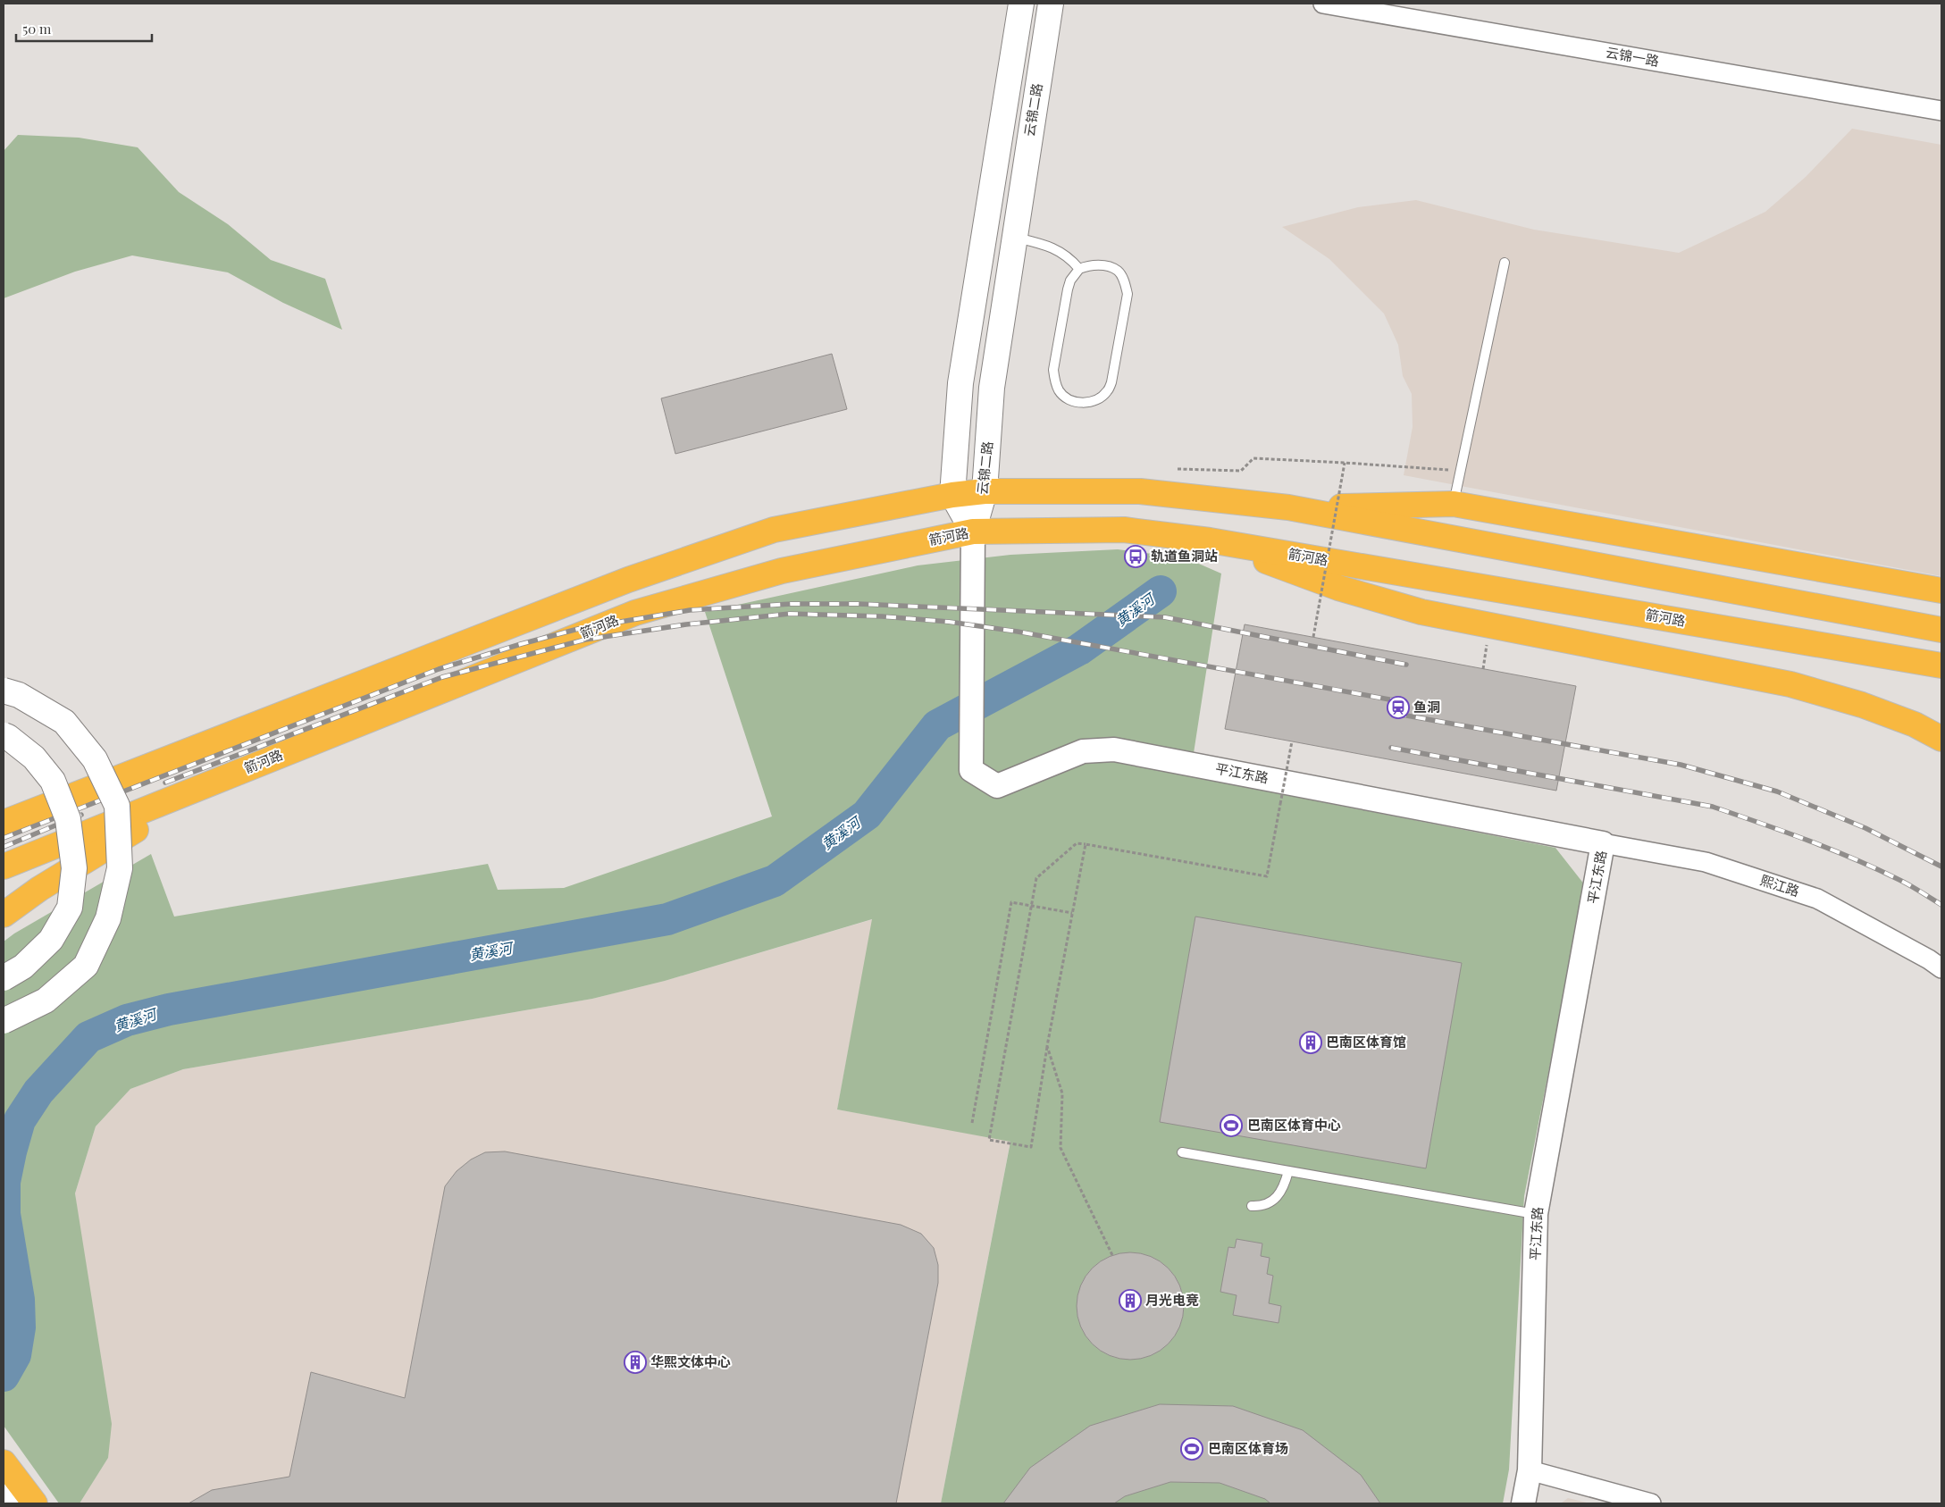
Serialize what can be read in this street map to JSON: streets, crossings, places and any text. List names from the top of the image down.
{
  "streets": {
    "highway": ["箭河路"],
    "main road": ["云锦二路"],
    "street": ["云锦一路", "平江东路", "熙江路"]
  },
  "crossings": [
    ["云锦二路", "箭河路"],
    ["云锦二路", "平江东路"],
    ["箭河路", "平江东路"],
    ["平江东路", "熙江路"]
  ],
  "water": ["黄溪河"],
  "places": {
    "bus stop": ["轨道鱼洞站"],
    "station": ["鱼洞"],
    "building": ["巴南区体育馆", "月光电竞", "华熙文体中心"],
    "sports": ["巴南区体育中心", "巴南区体育场"]
  },
  "scale_bar": "50 m"
}
